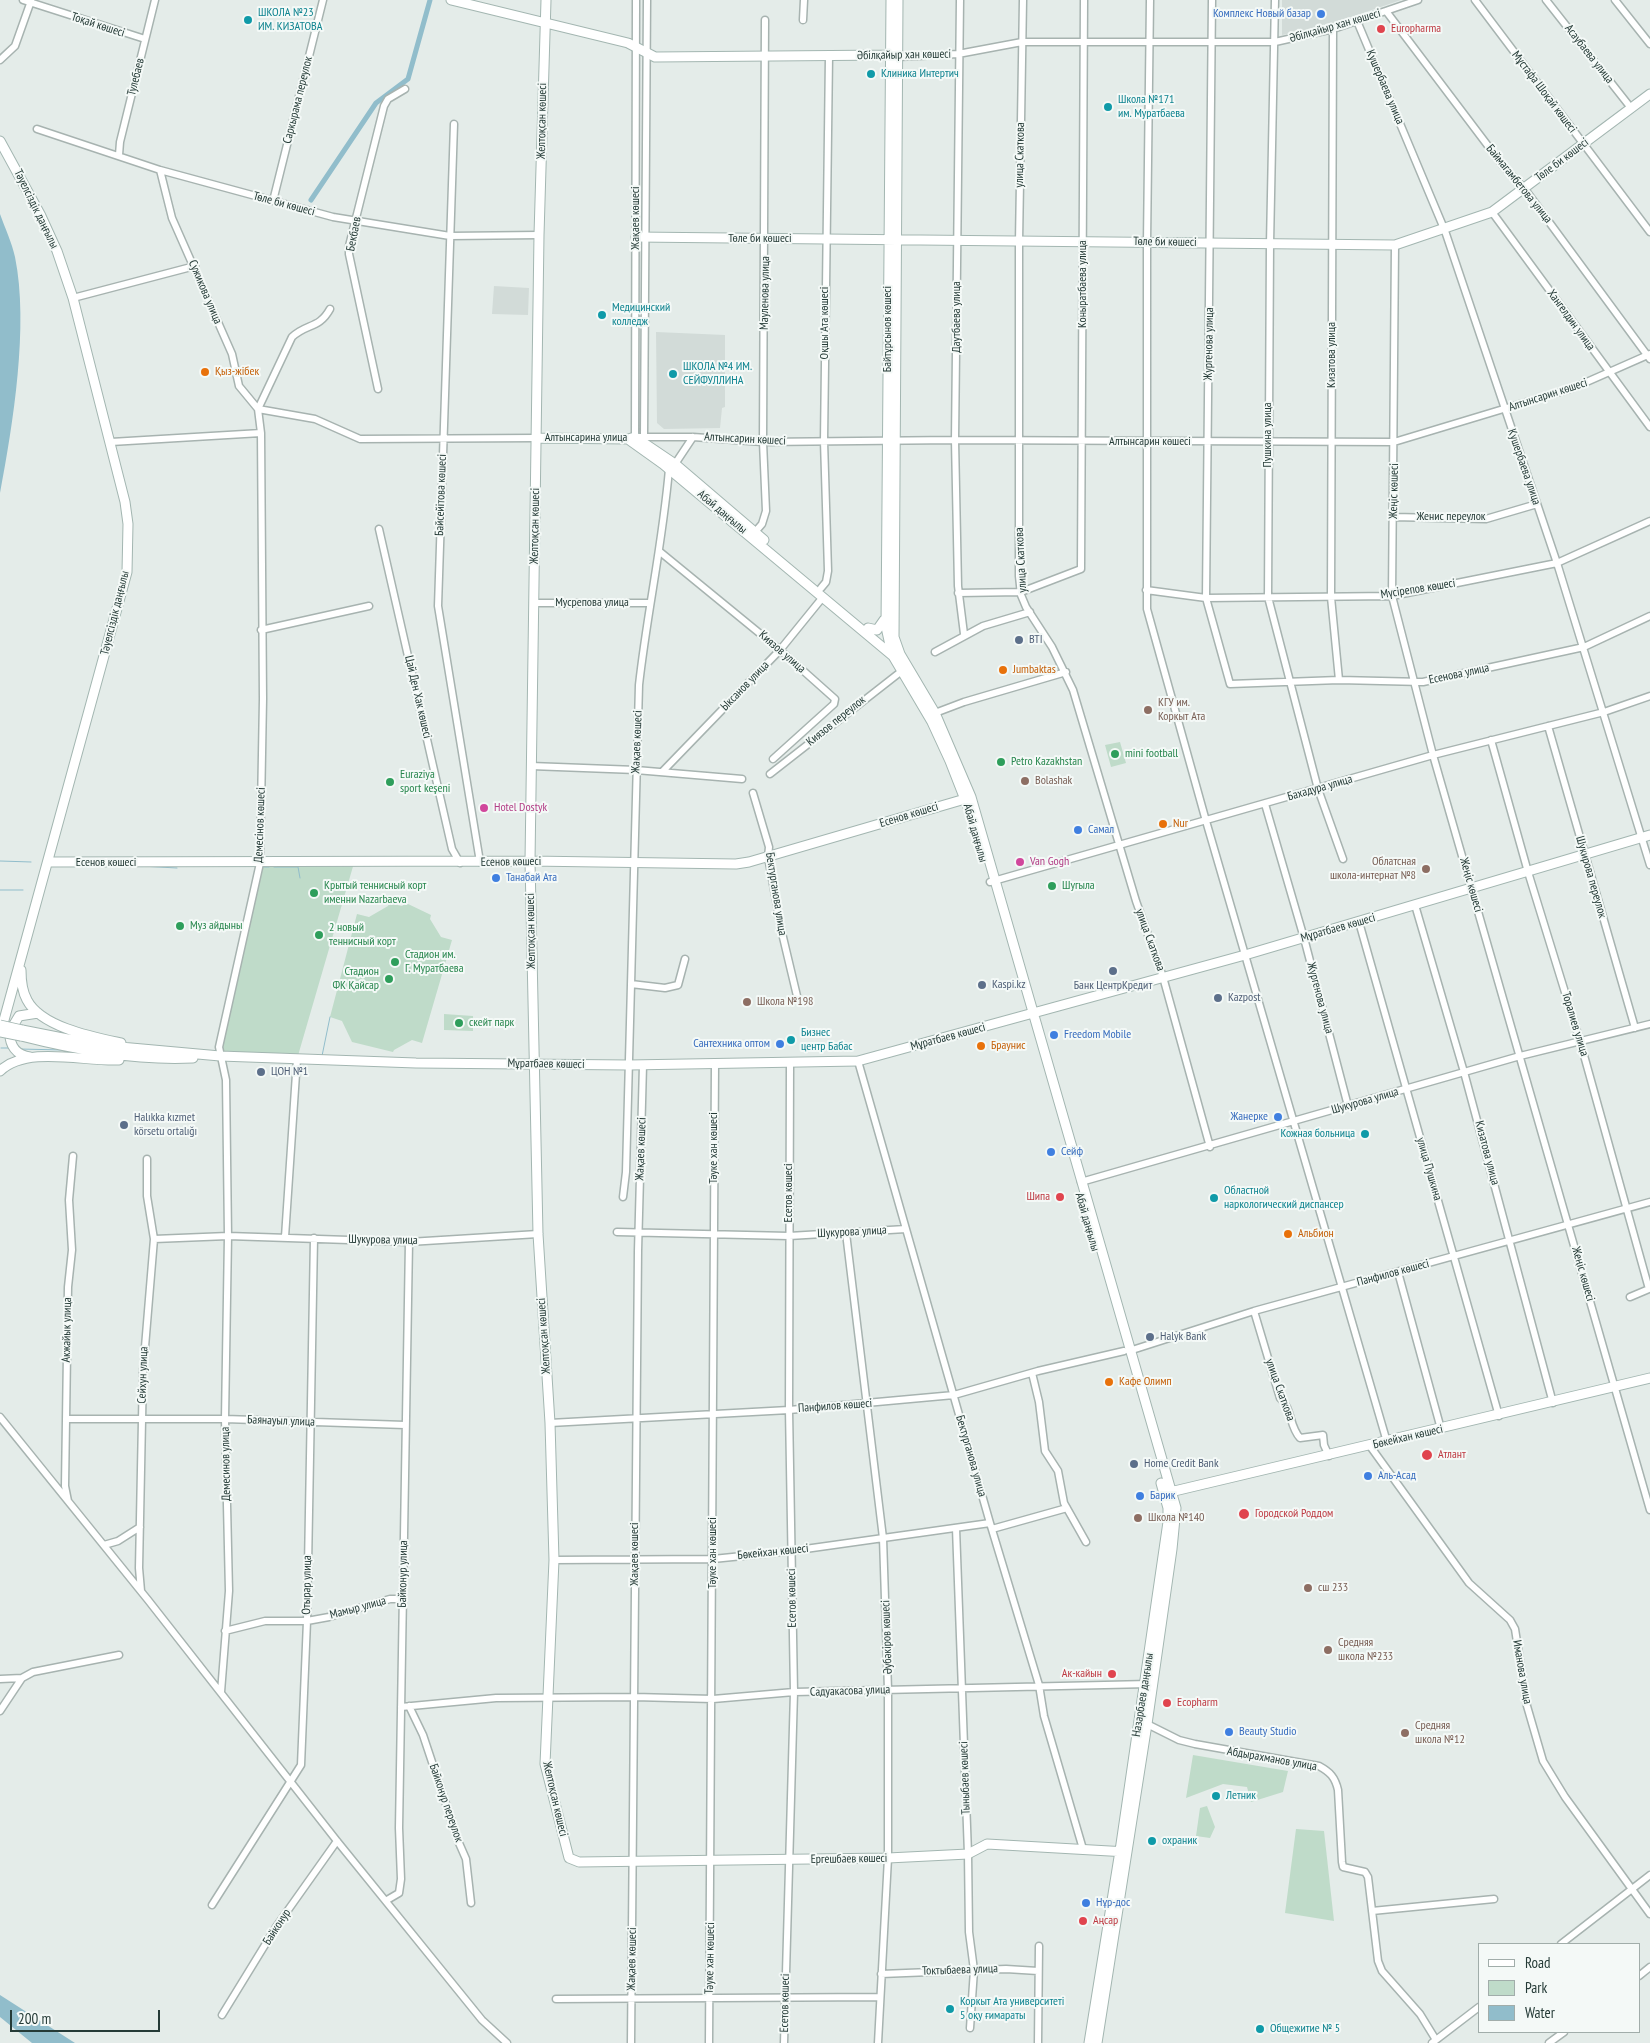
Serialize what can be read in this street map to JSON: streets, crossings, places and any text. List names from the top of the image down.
{
  "streets": {
    "street": [
      "Тоқай көшесі",
      "Әбілқайыр хан көшесі",
      "Асаубаева улица",
      "Тулебаев",
      "Кушербаева улица",
      "Мұстафа Шоқай көшесі",
      "Саркырама переулок",
      "Желтоқсан көшесі",
      "улица Скаткова",
      "Төле би көшесі",
      "Баймагамбетова улица",
      "Тәуелсіздік даңғылы",
      "Жақаев көшесі",
      "Бекбаев",
      "Коныратбаева улица",
      "Сужикова улица",
      "Мауленова улица",
      "Даутбаева улица",
      "Хангелдин улица",
      "Оқшы Ата көшесі",
      "Байтұрсынов көшесі",
      "Жургенова улица",
      "Кизатова улица",
      "Алтынсарин көшесі",
      "Пушкина улица",
      "Алтынсарина улица",
      "Жеңіс көшесі",
      "Байсейітова көшесі",
      "Абай даңғылы",
      "Женис переулок",
      "Мүсірепов көшесі",
      "Мусрепова улица",
      "Киязов улица",
      "Есенова улица",
      "Ыксанов улица",
      "Цай Ден Хак көшесі",
      "Киязов переулок",
      "Бахадура улица",
      "Есенов көшесі",
      "Демесінов көшесі",
      "Шукирова переулок",
      "Бектурганова улица",
      "Мұратбаев көшесі",
      "Торалиев улица",
      "Шукурова улица",
      "Тәуке хан көшесі",
      "улица Пушкина",
      "Есетов көшесі",
      "Панфилов көшесі",
      "Акжайык улица",
      "Сейхун улица",
      "Баянауыл улица",
      "Бөкейхан көшесі",
      "Демесинов улица",
      "Байконур улица",
      "Отырар улица",
      "Мамыр улица",
      "Әубәкіров көшесі",
      "Иманова улица",
      "Садуакасова улица",
      "Назарбаев даңғылы",
      "Абдырахманов улица",
      "Тыныбаев көшесі",
      "Байконур переулок",
      "Ергешбаев көшесі",
      "Байконур",
      "Токтыбаева улица"
    ]
  },
  "crossings": [
    ["Тоқай көшесі", "Тулебаев"],
    ["Әбілқайыр хан көшесі", "Кушербаева улица"],
    ["Әбілқайыр хан көшесі", "Желтоқсан көшесі"],
    ["Әбілқайыр хан көшесі", "улица Скаткова"],
    ["Әбілқайыр хан көшесі", "Баймагамбетова улица"],
    ["Әбілқайыр хан көшесі", "Жақаев көшесі"],
    ["Әбілқайыр хан көшесі", "Коныратбаева улица"],
    ["Әбілқайыр хан көшесі", "Мауленова улица"],
    ["Әбілқайыр хан көшесі", "Даутбаева улица"],
    ["Әбілқайыр хан көшесі", "Оқшы Ата көшесі"],
    ["Әбілқайыр хан көшесі", "Байтұрсынов көшесі"],
    ["Әбілқайыр хан көшесі", "Жургенова улица"],
    ["Әбілқайыр хан көшесі", "Кизатова улица"],
    ["Әбілқайыр хан көшесі", "Пушкина улица"],
    ["Асаубаева улица", "Төле би көшесі"],
    ["Тулебаев", "Төле би көшесі"],
    ["Кушербаева улица", "Төле би көшесі"],
    ["Кушербаева улица", "Алтынсарин көшесі"],
    ["Кушербаева улица", "Женис переулок"],
    ["Кушербаева улица", "Мүсірепов көшесі"],
    ["Кушербаева улица", "Есенова улица"],
    ["Кушербаева улица", "Бахадура улица"],
    ["Кушербаева улица", "Мұратбаев көшесі"],
    ["Мұстафа Шоқай көшесі", "Төле би көшесі"],
    ["Саркырама переулок", "Төле би көшесі"],
    ["Желтоқсан көшесі", "Төле би көшесі"],
    ["Желтоқсан көшесі", "Алтынсарина улица"],
    ["Желтоқсан көшесі", "Мусрепова улица"],
    ["Желтоқсан көшесі", "Есенов көшесі"],
    ["Желтоқсан көшесі", "Мұратбаев көшесі"],
    ["Желтоқсан көшесі", "Шукурова улица"],
    ["Желтоқсан көшесі", "Панфилов көшесі"],
    ["Желтоқсан көшесі", "Бөкейхан көшесі"],
    ["Желтоқсан көшесі", "Садуакасова улица"],
    ["Желтоқсан көшесі", "Ергешбаев көшесі"],
    ["улица Скаткова", "Төле би көшесі"],
    ["улица Скаткова", "Коныратбаева улица"],
    ["улица Скаткова", "Алтынсарин көшесі"],
    ["улица Скаткова", "Бахадура улица"],
    ["улица Скаткова", "Мұратбаев көшесі"],
    ["улица Скаткова", "Шукурова улица"],
    ["улица Скаткова", "Панфилов көшесі"],
    ["улица Скаткова", "Бөкейхан көшесі"],
    ["Төле би көшесі", "Баймагамбетова улица"],
    ["Төле би көшесі", "Жақаев көшесі"],
    ["Төле би көшесі", "Бекбаев"],
    ["Төле би көшесі", "Коныратбаева улица"],
    ["Төле би көшесі", "Сужикова улица"],
    ["Төле би көшесі", "Мауленова улица"],
    ["Төле би көшесі", "Даутбаева улица"],
    ["Төле би көшесі", "Хангелдин улица"],
    ["Төле би көшесі", "Оқшы Ата көшесі"],
    ["Төле би көшесі", "Байтұрсынов көшесі"],
    ["Төле би көшесі", "Жургенова улица"],
    ["Төле би көшесі", "Кизатова улица"],
    ["Төле би көшесі", "Пушкина улица"],
    ["Төле би көшесі", "Жеңіс көшесі"],
    ["Төле би көшесі", "Байсейітова көшесі"],
    ["Баймагамбетова улица", "Алтынсарин көшесі"],
    ["Тәуелсіздік даңғылы", "Есенов көшесі"],
    ["Жақаев көшесі", "Алтынсарин көшесі"],
    ["Жақаев көшесі", "Алтынсарина улица"],
    ["Жақаев көшесі", "Абай даңғылы"],
    ["Жақаев көшесі", "Мусрепова улица"],
    ["Жақаев көшесі", "Киязов улица"],
    ["Жақаев көшесі", "Есенов көшесі"],
    ["Жақаев көшесі", "Мұратбаев көшесі"],
    ["Жақаев көшесі", "Шукурова улица"],
    ["Жақаев көшесі", "Панфилов көшесі"],
    ["Жақаев көшесі", "Бөкейхан көшесі"],
    ["Жақаев көшесі", "Садуакасова улица"],
    ["Жақаев көшесі", "Ергешбаев көшесі"],
    ["Коныратбаева улица", "Алтынсарин көшесі"],
    ["Сужикова улица", "Демесінов көшесі"],
    ["Мауленова улица", "Алтынсарин көшесі"],
    ["Мауленова улица", "Абай даңғылы"],
    ["Даутбаева улица", "Алтынсарин көшесі"],
    ["Хангелдин улица", "Алтынсарин көшесі"],
    ["Оқшы Ата көшесі", "Алтынсарин көшесі"],
    ["Оқшы Ата көшесі", "Абай даңғылы"],
    ["Оқшы Ата көшесі", "Ыксанов улица"],
    ["Байтұрсынов көшесі", "Алтынсарин көшесі"],
    ["Байтұрсынов көшесі", "Абай даңғылы"],
    ["Жургенова улица", "Алтынсарин көшесі"],
    ["Жургенова улица", "Мүсірепов көшесі"],
    ["Жургенова улица", "Есенова улица"],
    ["Жургенова улица", "Бахадура улица"],
    ["Жургенова улица", "Мұратбаев көшесі"],
    ["Жургенова улица", "Шукурова улица"],
    ["Кизатова улица", "Алтынсарин көшесі"],
    ["Кизатова улица", "Мүсірепов көшесі"],
    ["Кизатова улица", "Есенова улица"],
    ["Кизатова улица", "Мұратбаев көшесі"],
    ["Кизатова улица", "Шукурова улица"],
    ["Кизатова улица", "Панфилов көшесі"],
    ["Кизатова улица", "Бөкейхан көшесі"],
    ["Алтынсарин көшесі", "Пушкина улица"],
    ["Алтынсарин көшесі", "Алтынсарина улица"],
    ["Алтынсарин көшесі", "Жеңіс көшесі"],
    ["Алтынсарин көшесі", "Абай даңғылы"],
    ["Пушкина улица", "Мүсірепов көшесі"],
    ["Пушкина улица", "Есенова улица"],
    ["Пушкина улица", "Бахадура улица"],
    ["Алтынсарина улица", "Абай даңғылы"],
    ["Жеңіс көшесі", "Женис переулок"],
    ["Жеңіс көшесі", "Мүсірепов көшесі"],
    ["Жеңіс көшесі", "Есенова улица"],
    ["Жеңіс көшесі", "Бахадура улица"],
    ["Жеңіс көшесі", "Мұратбаев көшесі"],
    ["Жеңіс көшесі", "Шукурова улица"],
    ["Жеңіс көшесі", "Панфилов көшесі"],
    ["Жеңіс көшесі", "Бөкейхан көшесі"],
    ["Байсейітова көшесі", "Есенов көшесі"],
    ["Абай даңғылы", "Ыксанов улица"],
    ["Абай даңғылы", "Киязов переулок"],
    ["Абай даңғылы", "Бахадура улица"],
    ["Абай даңғылы", "Есенов көшесі"],
    ["Абай даңғылы", "Мұратбаев көшесі"],
    ["Абай даңғылы", "Шукурова улица"],
    ["Абай даңғылы", "Панфилов көшесі"],
    ["Абай даңғылы", "Назарбаев даңғылы"],
    ["Киязов улица", "Ыксанов улица"],
    ["Цай Ден Хак көшесі", "Есенов көшесі"],
    ["Бахадура улица", "Шукирова переулок"],
    ["Бахадура улица", "Торалиев улица"],
    ["Есенов көшесі", "Демесінов көшесі"],
    ["Есенов көшесі", "Бектурганова улица"],
    ["Демесінов көшесі", "Мұратбаев көшесі"],
    ["Демесінов көшесі", "Шукурова улица"],
    ["Демесінов көшесі", "Демесинов улица"],
    ["Шукирова переулок", "Мұратбаев көшесі"],
    ["Шукирова переулок", "Шукурова улица"],
    ["Бектурганова улица", "Мұратбаев көшесі"],
    ["Бектурганова улица", "Шукурова улица"],
    ["Бектурганова улица", "Панфилов көшесі"],
    ["Бектурганова улица", "Бөкейхан көшесі"],
    ["Бектурганова улица", "Садуакасова улица"],
    ["Бектурганова улица", "Ергешбаев көшесі"],
    ["Мұратбаев көшесі", "Торалиев улица"],
    ["Мұратбаев көшесі", "Тәуке хан көшесі"],
    ["Мұратбаев көшесі", "улица Пушкина"],
    ["Мұратбаев көшесі", "Есетов көшесі"],
    ["Торалиев улица", "Шукурова улица"],
    ["Торалиев улица", "Панфилов көшесі"],
    ["Шукурова улица", "Тәуке хан көшесі"],
    ["Шукурова улица", "улица Пушкина"],
    ["Шукурова улица", "Есетов көшесі"],
    ["Шукурова улица", "Сейхун улица"],
    ["Шукурова улица", "Демесинов улица"],
    ["Шукурова улица", "Байконур улица"],
    ["Шукурова улица", "Отырар улица"],
    ["Шукурова улица", "Әубәкіров көшесі"],
    ["Тәуке хан көшесі", "Панфилов көшесі"],
    ["Тәуке хан көшесі", "Бөкейхан көшесі"],
    ["Тәуке хан көшесі", "Садуакасова улица"],
    ["Тәуке хан көшесі", "Ергешбаев көшесі"],
    ["улица Пушкина", "Панфилов көшесі"],
    ["улица Пушкина", "Бөкейхан көшесі"],
    ["Есетов көшесі", "Панфилов көшесі"],
    ["Есетов көшесі", "Бөкейхан көшесі"],
    ["Есетов көшесі", "Садуакасова улица"],
    ["Есетов көшесі", "Ергешбаев көшесі"],
    ["Панфилов көшесі", "Әубәкіров көшесі"],
    ["Панфилов көшесі", "Назарбаев даңғылы"],
    ["Акжайык улица", "Баянауыл улица"],
    ["Сейхун улица", "Баянауыл улица"],
    ["Баянауыл улица", "Демесинов улица"],
    ["Баянауыл улица", "Байконур улица"],
    ["Баянауыл улица", "Отырар улица"],
    ["Бөкейхан көшесі", "Әубәкіров көшесі"],
    ["Бөкейхан көшесі", "Иманова улица"],
    ["Бөкейхан көшесі", "Назарбаев даңғылы"],
    ["Бөкейхан көшесі", "Тыныбаев көшесі"],
    ["Демесинов улица", "Мамыр улица"],
    ["Байконур улица", "Мамыр улица"],
    ["Байконур улица", "Садуакасова улица"],
    ["Отырар улица", "Мамыр улица"],
    ["Әубәкіров көшесі", "Садуакасова улица"],
    ["Әубәкіров көшесі", "Ергешбаев көшесі"],
    ["Әубәкіров көшесі", "Токтыбаева улица"],
    ["Садуакасова улица", "Назарбаев даңғылы"],
    ["Садуакасова улица", "Тыныбаев көшесі"],
    ["Садуакасова улица", "Байконур переулок"],
    ["Назарбаев даңғылы", "Абдырахманов улица"],
    ["Назарбаев даңғылы", "Ергешбаев көшесі"],
    ["Тыныбаев көшесі", "Ергешбаев көшесі"],
    ["Тыныбаев көшесі", "Токтыбаева улица"]
  ],
  "places": [
    "Комплекс Новый базар",
    "ШКОЛА №23 ИМ. КИЗАТОВА",
    "Europharma",
    "Клиника Интертич",
    "Школа №171 им. Муратбаева",
    "Медицинский колледж",
    "Қыз-жібек",
    "ШКОЛА №4 ИМ. СЕЙФУЛЛИНА",
    "BTI",
    "Jumbaktas",
    "КГУ им. Коркыт Ата",
    "mini football",
    "Petro Kazakhstan",
    "Bolashak",
    "Euraziya sport keşeni",
    "Hotel Dostyk",
    "Nur",
    "Самал",
    "Van Gogh",
    "Облатсная школа-интернат №8",
    "Танабай Ата",
    "Шугыла",
    "Крытый теннисный корт именни Nazarbaeva",
    "Муз айдыны",
    "2 новый теннисный корт",
    "Стадион им. Г. Муратбаева",
    "Банк ЦентрКредит",
    "Стадион ФК Қайсар",
    "Kaspi.kz",
    "Kazpost",
    "Школа №198",
    "скейт парк",
    "Freedom Mobile",
    "Бизнес центр Бабас",
    "Сантехника оптом",
    "Браунис",
    "ЦОН №1",
    "Жанерке",
    "Halıkka kızmet körsetu ortalığı",
    "Кожная больница",
    "Сейф",
    "Шипа",
    "Областной наркологический диспансер",
    "Альбион",
    "Halyk Bank",
    "Кафе Олимп",
    "Атлант",
    "Home Credit Bank",
    "Аль-Асад",
    "Барик",
    "Городской Роддом",
    "Школа №140",
    "сш 233",
    "Средняя школа №233",
    "Ак-кайын",
    "Ecopharm",
    "Beauty Studio",
    "Средняя школа №12",
    "Летник",
    "охраник",
    "Нұр-дос",
    "Аңсар",
    "Коркыт Ата университеті 5 оқу ғимараты",
    "Общежитие № 5"
  ],
  "legend": ["Road", "Park", "Water"],
  "scale_bar": "200 m"
}
